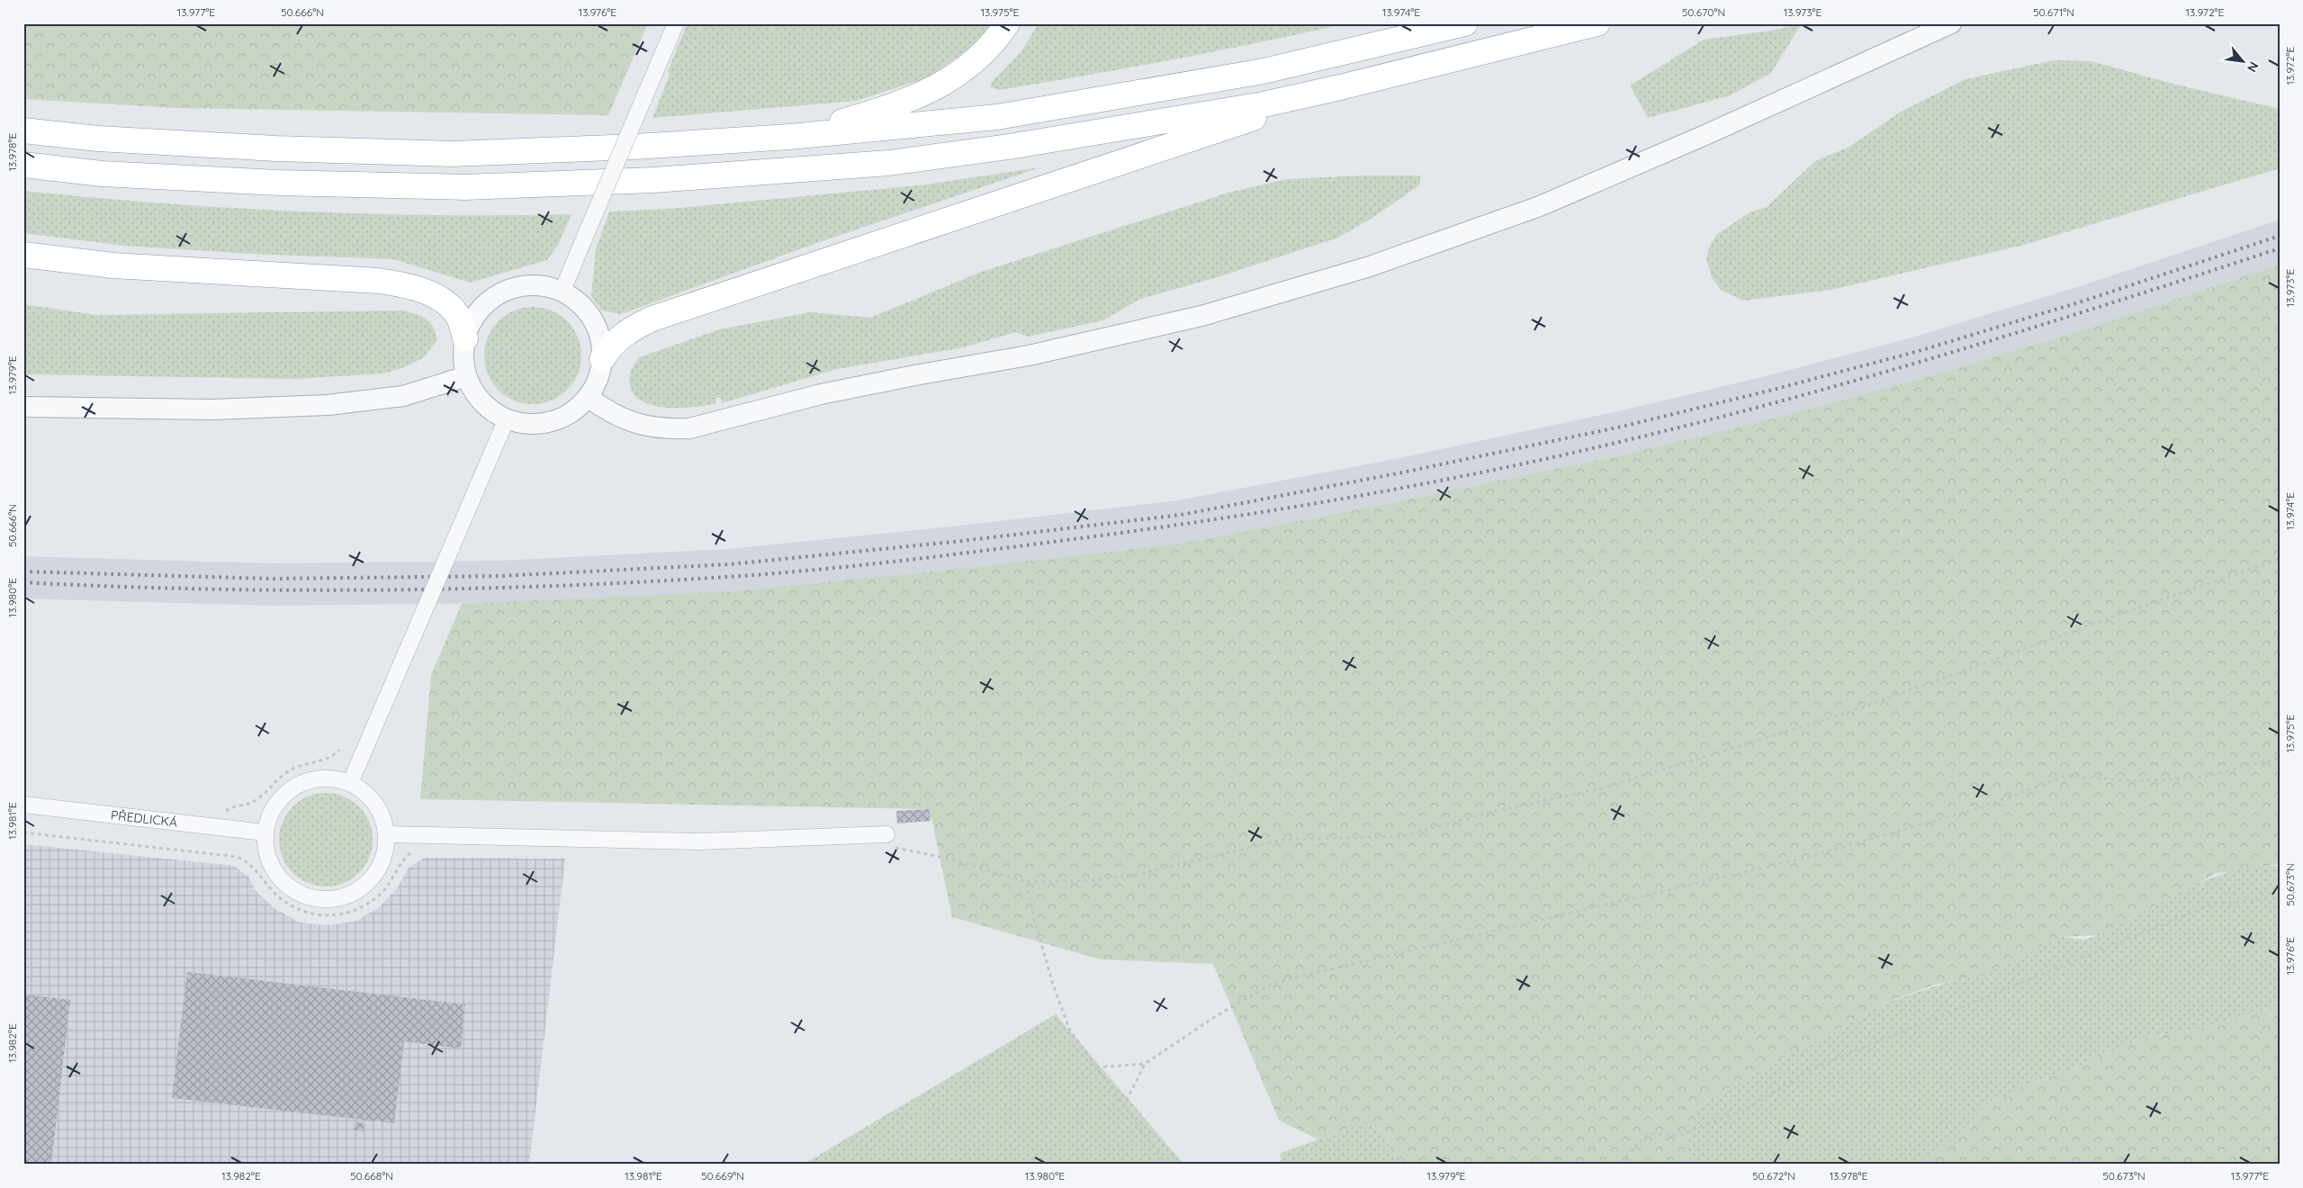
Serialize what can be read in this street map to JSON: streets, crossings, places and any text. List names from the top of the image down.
{
  "streets": {
    "street": ["PŘEDLICKÁ"]
  },
  "north": "bottom right",
  "coordinates": [
    "13.977°E",
    "50.666°N",
    "13.976°E",
    "13.975°E",
    "13.974°E",
    "50.670°N",
    "13.973°E",
    "50.671°N",
    "13.972°E",
    "13.978°E",
    "13.979°E",
    "13.980°E",
    "13.981°E",
    "50.673°N",
    "13.982°E",
    "50.668°N",
    "50.669°N",
    "50.672°N"
  ]
}
